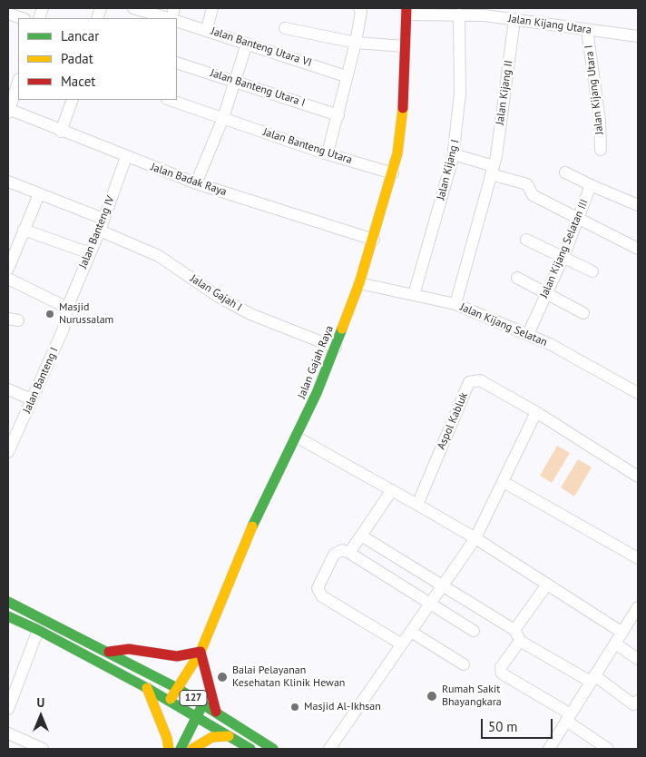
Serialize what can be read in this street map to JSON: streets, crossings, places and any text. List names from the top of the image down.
{
  "streets": {
    "main road": ["Jalan Gajah Raya", "127"],
    "street": [
      "Jalan Kijang Utara",
      "Jalan Banteng Utara VI",
      "Jalan Banteng Utara I",
      "Jalan Kijang Utara I",
      "Jalan Kijang II",
      "Jalan Banteng Utara",
      "Jalan Kijang I",
      "Jalan Badak Raya",
      "Jalan Banteng IV",
      "Jalan Kijang Selatan III",
      "Jalan Gajah I",
      "Jalan Kijang Selatan",
      "Jalan Banteng I",
      "Aspol Kabluk"
    ]
  },
  "crossings": [
    ["Jalan Kijang Utara", "Jalan Kijang Utara I"],
    ["Jalan Kijang Utara", "Jalan Kijang II"],
    ["Jalan Kijang Utara", "Jalan Kijang I"],
    ["Jalan Kijang Utara", "Jalan Gajah Raya"],
    ["Jalan Kijang II", "Jalan Kijang Selatan"],
    ["Jalan Banteng Utara", "Jalan Gajah Raya"],
    ["Jalan Kijang I", "Jalan Kijang Selatan"],
    ["Jalan Badak Raya", "Jalan Banteng IV"],
    ["Jalan Badak Raya", "Jalan Gajah Raya"],
    ["Jalan Banteng IV", "Jalan Gajah I"],
    ["Jalan Banteng IV", "Jalan Banteng I"],
    ["Jalan Kijang Selatan III", "Jalan Kijang Selatan"],
    ["Jalan Gajah I", "Jalan Gajah Raya"],
    ["Jalan Kijang Selatan", "Jalan Gajah Raya"],
    ["Jalan Gajah Raya", "127"]
  ],
  "places": [
    "Masjid Nurussalam",
    "Balai Pelayanan Kesehatan Klinik Hewan",
    "Rumah Sakit Bhayangkara",
    "Masjid Al-Ikhsan"
  ],
  "legend": ["Lancar", "Padat", "Macet"],
  "scale_bar": "50 m",
  "north": "top"
}
